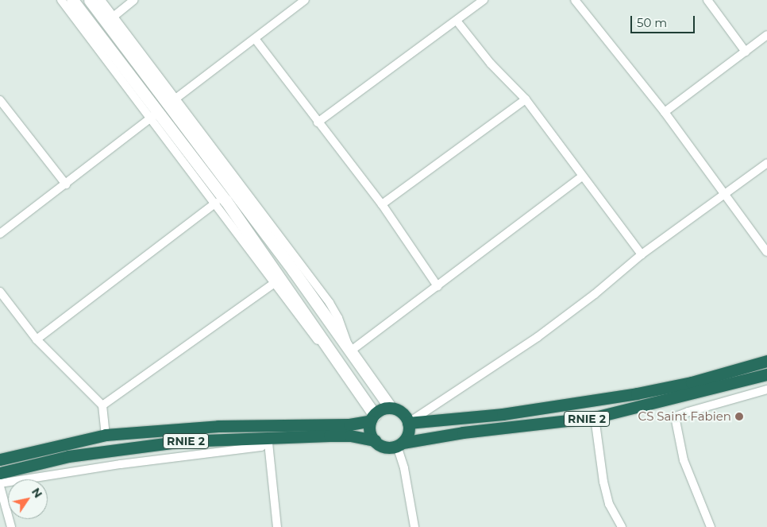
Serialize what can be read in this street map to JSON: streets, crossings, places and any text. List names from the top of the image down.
{
  "streets": {
    "highway": ["RNIE 2"]
  },
  "places": ["CS Saint Fabien"],
  "scale_bar": "50 m",
  "north": "top right"
}
